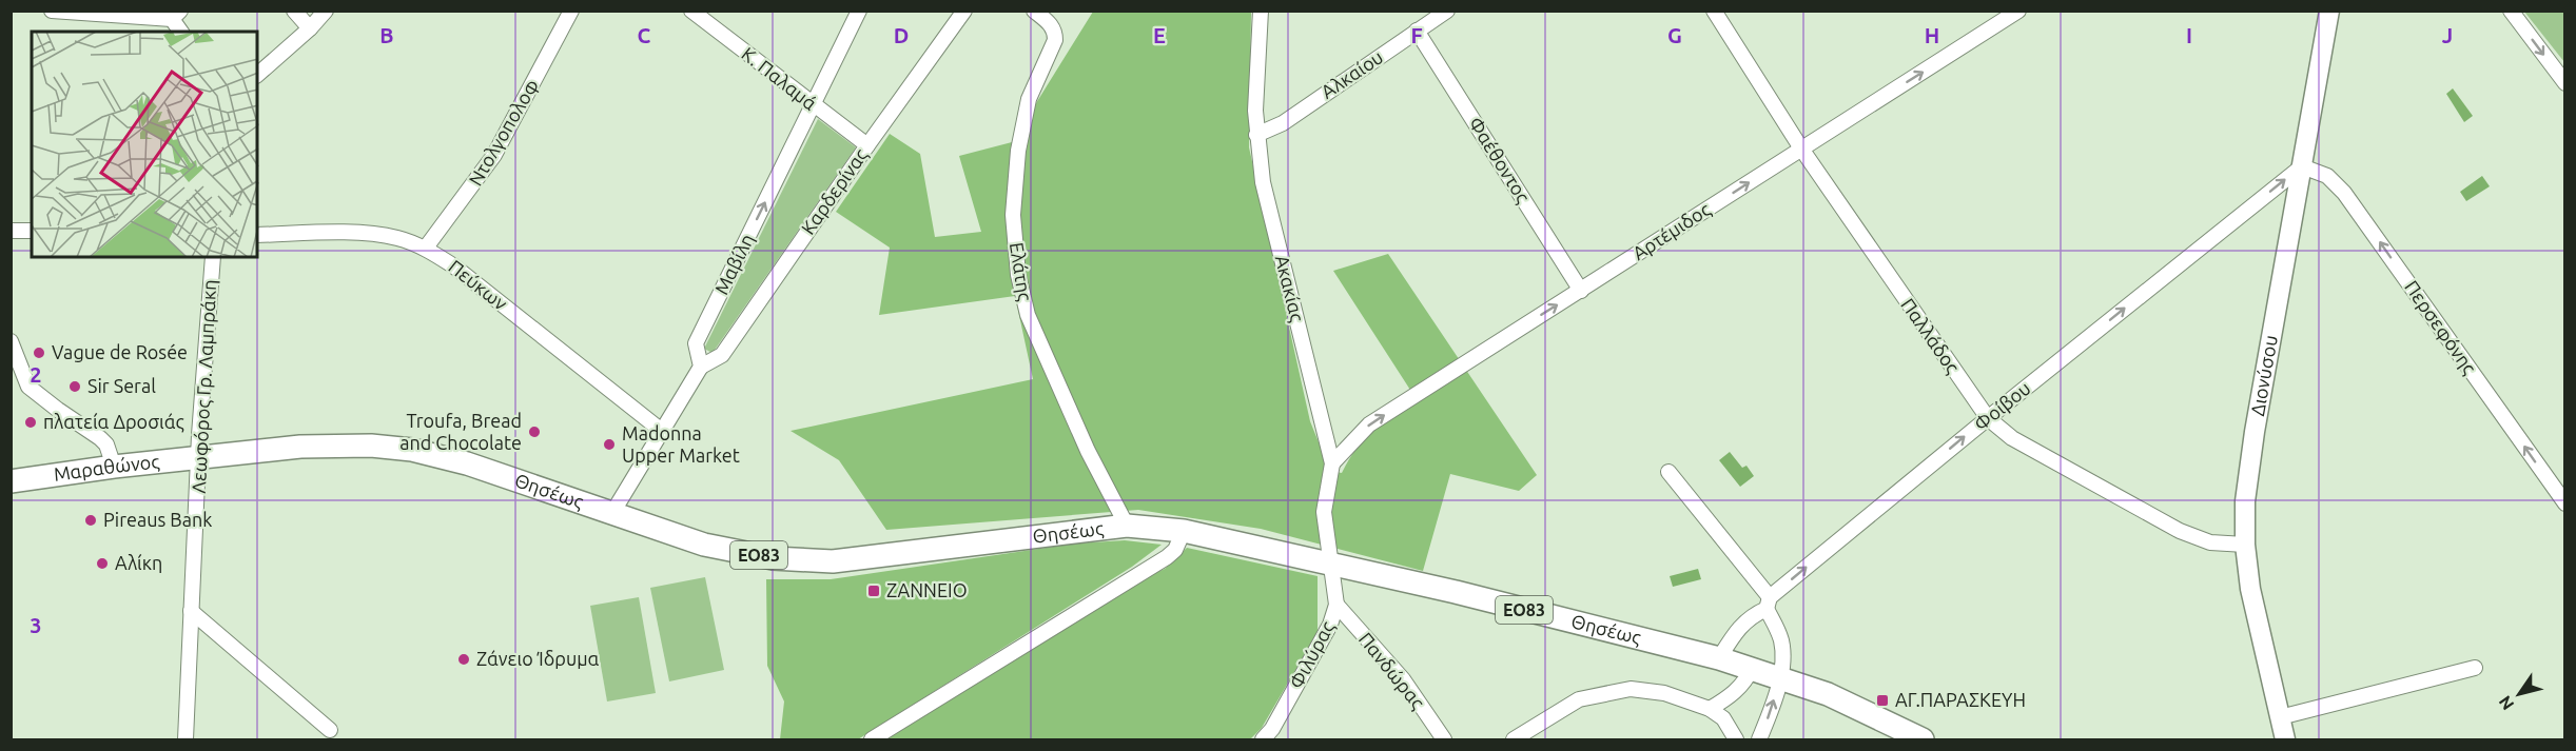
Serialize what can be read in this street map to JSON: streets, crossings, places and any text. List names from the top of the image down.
{
  "streets": {
    "main road": [
      "Διονύσου",
      "Μαραθώνος",
      "Θησέως",
      "ΕΟ83"
    ],
    "street": [
      "Αλκαίου",
      "Κ. Παλαμά",
      "Ντολγοπολοφ",
      "Φαέθοντος",
      "Καρδερίνας",
      "Αρτέμιδος",
      "Μαβίλη",
      "Ελάτης",
      "Πεύκων",
      "Ακακίας",
      "Περσεφόνης",
      "Παλλάδος",
      "Λεωφόρος Γρ. Λαμπράκη",
      "Φοίβου",
      "Φιλύρας",
      "Πανδώρας"
    ]
  },
  "crossings": [
    ["Αλκαίου", "Φαέθοντος"],
    ["Αλκαίου", "Ακακίας"],
    ["Κ. Παλαμά", "Καρδερίνας"],
    ["Κ. Παλαμά", "Μαβίλη"],
    ["Ντολγοπολοφ", "Πεύκων"],
    ["Φαέθοντος", "Αρτέμιδος"],
    ["Καρδερίνας", "Μαβίλη"],
    ["Αρτέμιδος", "Ακακίας"],
    ["Αρτέμιδος", "Παλλάδος"],
    ["Ελάτης", "Θησέως"],
    ["Ακακίας", "Θησέως"],
    ["Ακακίας", "Φιλύρας"],
    ["Περσεφόνης", "Διονύσου"],
    ["Περσεφόνης", "Φοίβου"],
    ["Παλλάδος", "Διονύσου"],
    ["Παλλάδος", "Φοίβου"],
    ["Διονύσου", "Φοίβου"],
    ["Λεωφόρος Γρ. Λαμπράκη", "Μαραθώνος"],
    ["Λεωφόρος Γρ. Λαμπράκη", "Θησέως"],
    ["Φοίβου", "Θησέως"],
    ["Μαραθώνος", "Θησέως"],
    ["Θησέως", "Φιλύρας"],
    ["Φιλύρας", "Πανδώρας"]
  ],
  "one_way": [
    "Αρτέμιδος",
    "Μαβίλη",
    "Περσεφόνης",
    "Φοίβου"
  ],
  "places": {
    "other": [
      "Vague de Rosée",
      "Sir Seral",
      "πλατεία Δροσιάς",
      "Troufa, Bread and Chocolate",
      "Madonna Upper Market",
      "Pireaus Bank",
      "Αλίκη",
      "Ζάνειο Ίδρυμα"
    ],
    "transit": ["ΖΑΝΝΕΙΟ", "ΑΓ.ΠΑΡΑΣΚΕΥΗ"]
  },
  "north": "bottom left",
  "grid": {
    "columns": [
      "B",
      "C",
      "D",
      "E",
      "F",
      "G",
      "H",
      "I",
      "J"
    ],
    "rows": ["2", "3"]
  }
}
